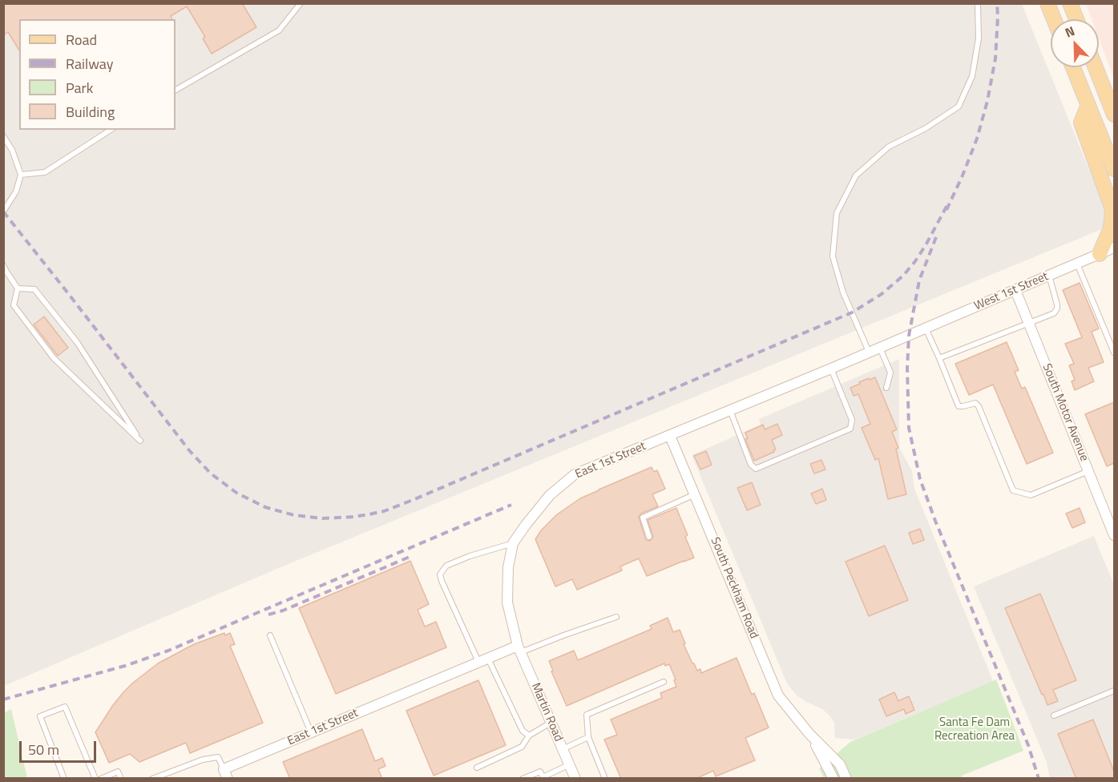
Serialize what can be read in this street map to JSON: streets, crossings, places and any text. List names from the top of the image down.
{
  "streets": {
    "street": [
      "West 1st Street",
      "South Motor Avenue",
      "East 1st Street",
      "South Peckham Road",
      "Martin Road"
    ]
  },
  "crossings": [
    ["West 1st Street", "South Motor Avenue"],
    ["West 1st Street", "East 1st Street"],
    ["East 1st Street", "South Peckham Road"],
    ["East 1st Street", "Martin Road"]
  ],
  "parks": ["Santa Fe Dam Recreation Area"],
  "legend": [
    "Road",
    "Railway",
    "Park",
    "Building"
  ],
  "scale_bar": "50 m",
  "north": "top left"
}
